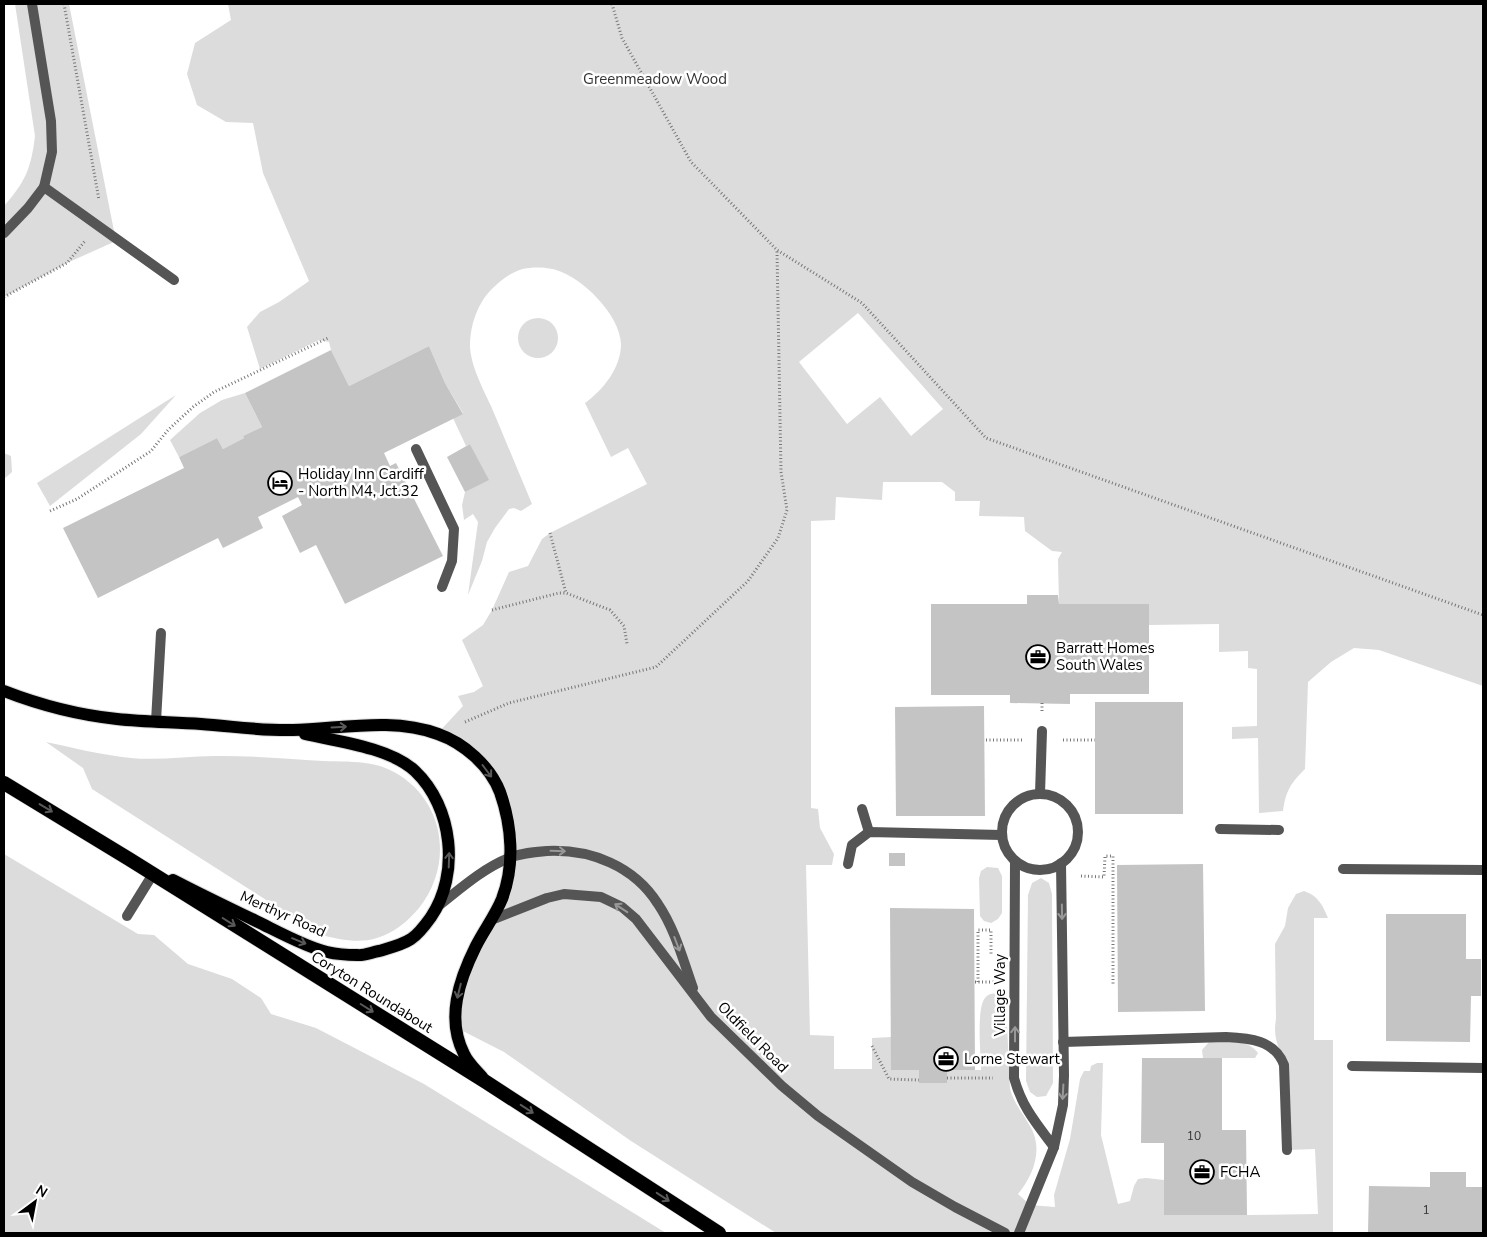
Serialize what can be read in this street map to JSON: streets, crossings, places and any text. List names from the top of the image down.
{
  "streets": {
    "highway": ["Coryton Roundabout"],
    "main road": ["Merthyr Road"],
    "street": ["Village Way", "Oldfield Road"]
  },
  "crossings": [
    ["Merthyr Road", "Coryton Roundabout"],
    ["Merthyr Road", "Oldfield Road"]
  ],
  "one_way": ["Coryton Roundabout"],
  "parks": ["Greenmeadow Wood"],
  "places": {
    "hotel": ["Holiday Inn Cardiff - North M4, Jct.32"],
    "office": ["Barratt Homes South Wales", "Lorne Stewart", "FCHA"]
  },
  "house_numbers": ["10", "1"],
  "north": "top right"
}
